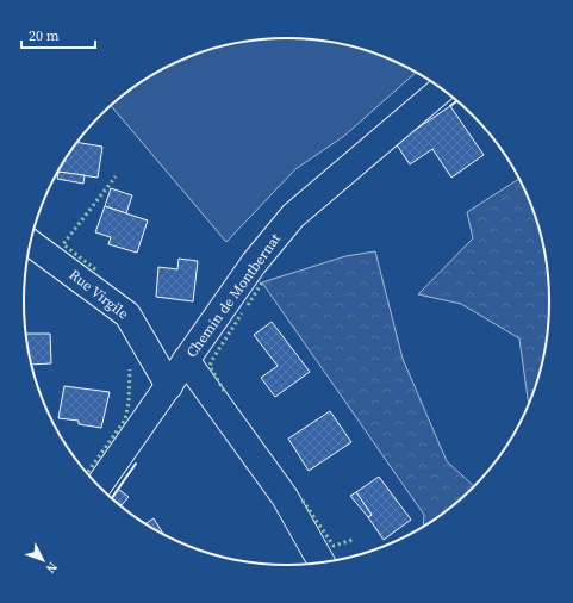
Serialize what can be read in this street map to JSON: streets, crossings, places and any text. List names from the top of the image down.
{
  "streets": {
    "street": ["Rue Virgile", "Chemin de Montbernat"]
  },
  "crossings": [
    ["Rue Virgile", "Chemin de Montbernat"]
  ],
  "scale_bar": "20 m",
  "north": "bottom right"
}
